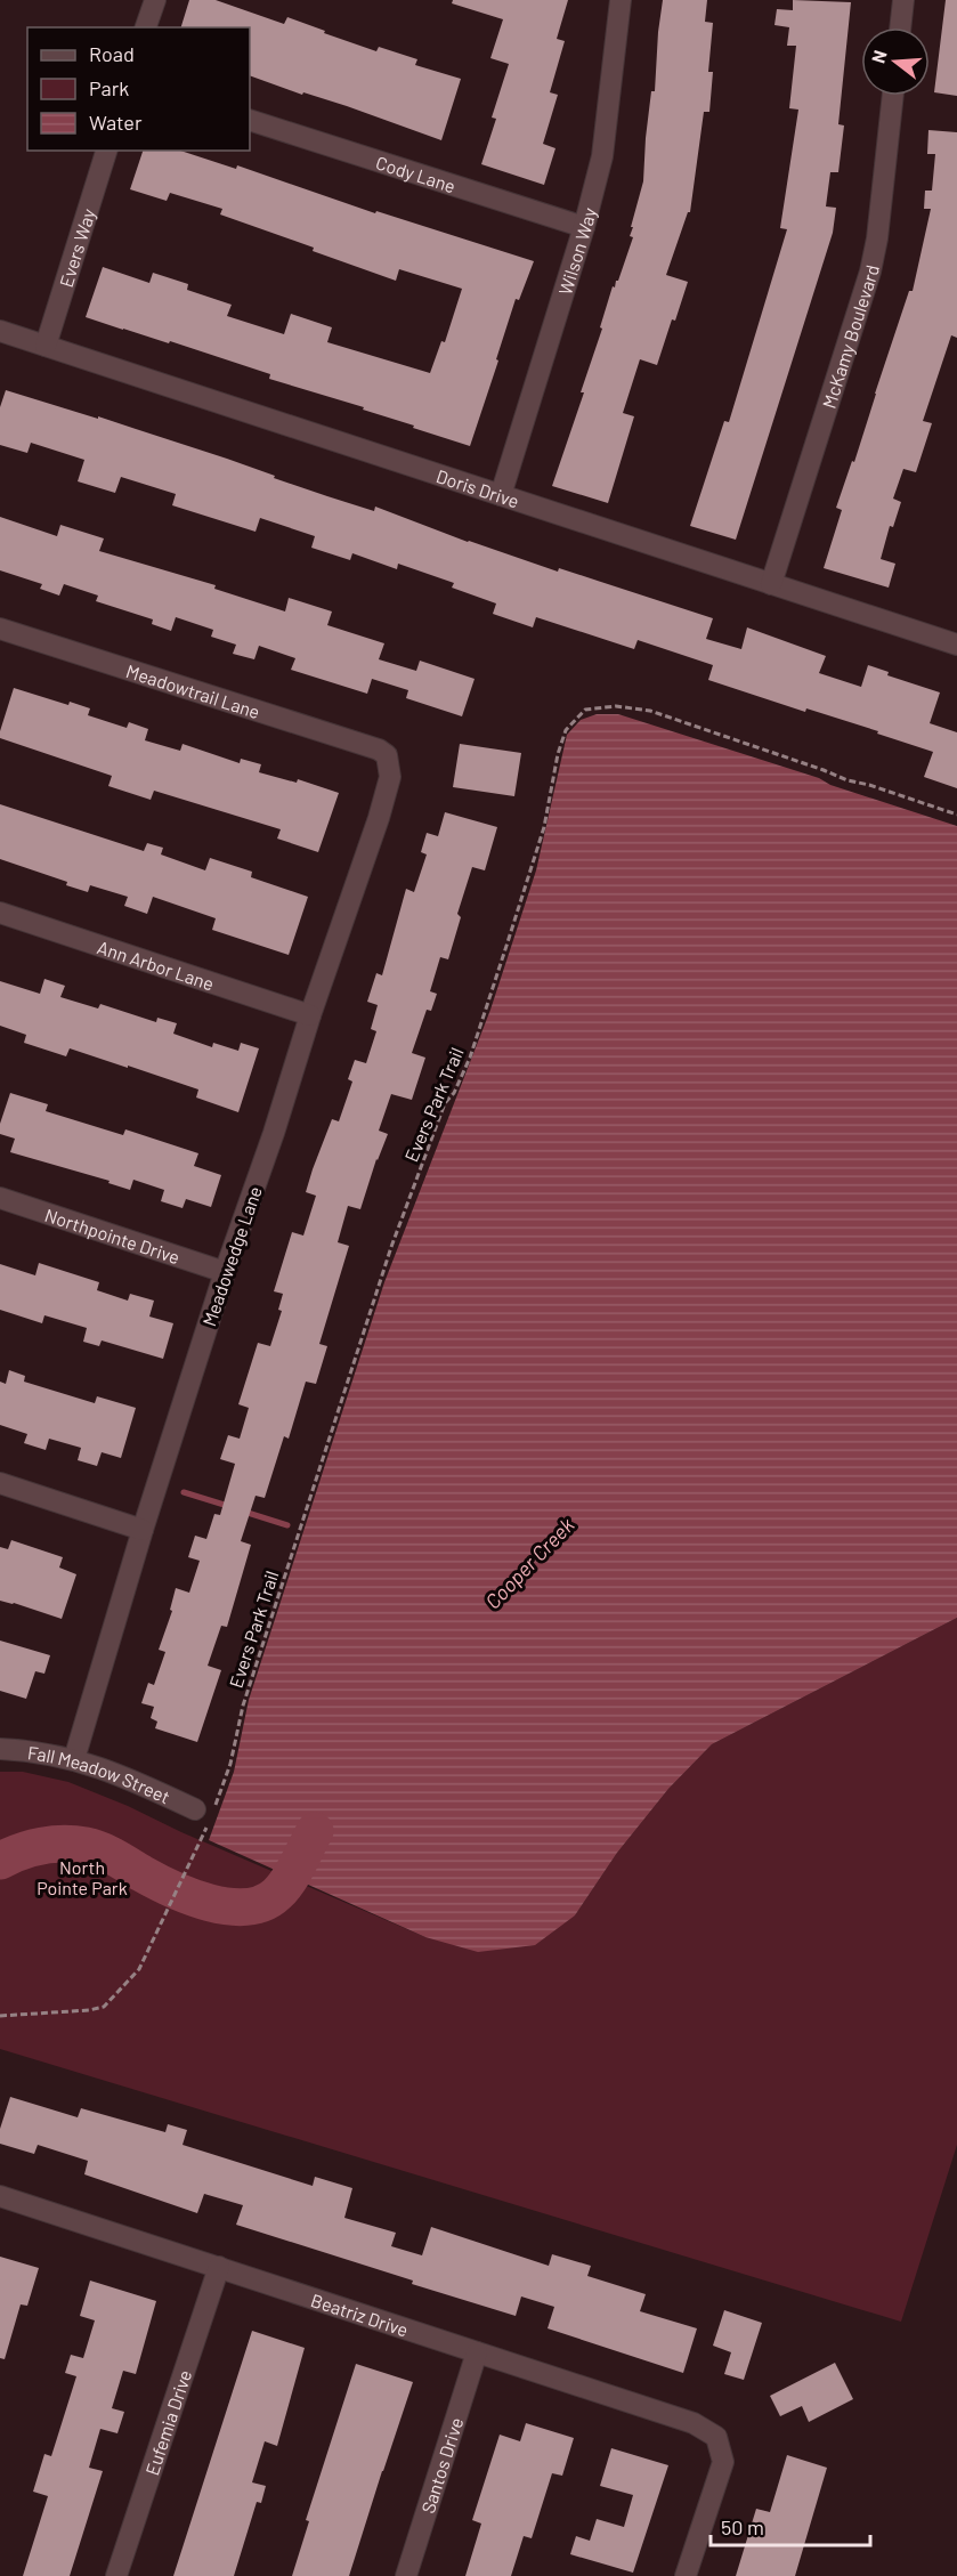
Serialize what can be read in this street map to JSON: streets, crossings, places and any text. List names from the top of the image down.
{
  "streets": {
    "street": [
      "Cody Lane",
      "Evers Way",
      "Wilson Way",
      "McKamy Boulevard",
      "Doris Drive",
      "Meadowtrail Lane",
      "Ann Arbor Lane",
      "Northpointe Drive",
      "Meadowedge Lane",
      "Fall Meadow Street",
      "Beatriz Drive",
      "Eufemia Drive",
      "Santos Drive"
    ],
    "path": ["Evers Park Trail"]
  },
  "crossings": [
    ["Cody Lane", "Wilson Way"],
    ["Evers Way", "Doris Drive"],
    ["Wilson Way", "Doris Drive"],
    ["McKamy Boulevard", "Doris Drive"],
    ["Meadowtrail Lane", "Meadowedge Lane"],
    ["Ann Arbor Lane", "Meadowedge Lane"],
    ["Evers Park Trail", "Fall Meadow Street"],
    ["Northpointe Drive", "Meadowedge Lane"],
    ["Meadowedge Lane", "Fall Meadow Street"],
    ["Beatriz Drive", "Eufemia Drive"],
    ["Beatriz Drive", "Santos Drive"]
  ],
  "water": ["Cooper Creek"],
  "parks": ["North Pointe Park"],
  "legend": ["Road", "Park", "Water"],
  "scale_bar": "50 m",
  "north": "left"
}
